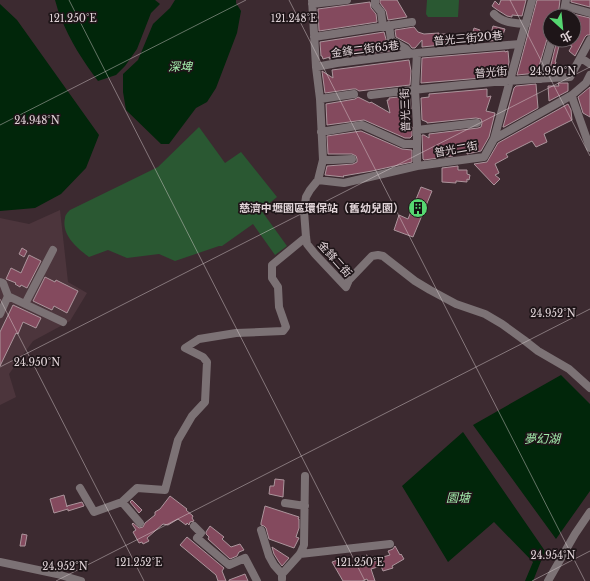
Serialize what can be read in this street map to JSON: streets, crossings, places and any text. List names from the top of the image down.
{
  "streets": {
    "street": [
      "普光三街20巷",
      "金鋒二街65巷",
      "普光街",
      "普光三街",
      "普光二街",
      "金鋒二街"
    ]
  },
  "crossings": [
    ["普光三街20巷", "金鋒二街65巷"],
    ["普光三街20巷", "普光三街"],
    ["普光三街20巷", "普光二街"],
    ["金鋒二街65巷", "普光三街"],
    ["金鋒二街65巷", "金鋒二街"],
    ["普光街", "普光三街"],
    ["普光街", "普光二街"],
    ["普光三街", "普光二街"],
    ["普光二街", "金鋒二街"]
  ],
  "water": ["深埤", "夢幻湖", "園塘"],
  "places": {
    "building": ["慈濟中壢園區環保站（舊幼兒園）"]
  },
  "north": "bottom right",
  "coordinates": [
    "121.250°E",
    "121.248°E",
    "24.950°N",
    "24.948°N",
    "24.952°N",
    "24.954°N",
    "121.252°E"
  ]
}
